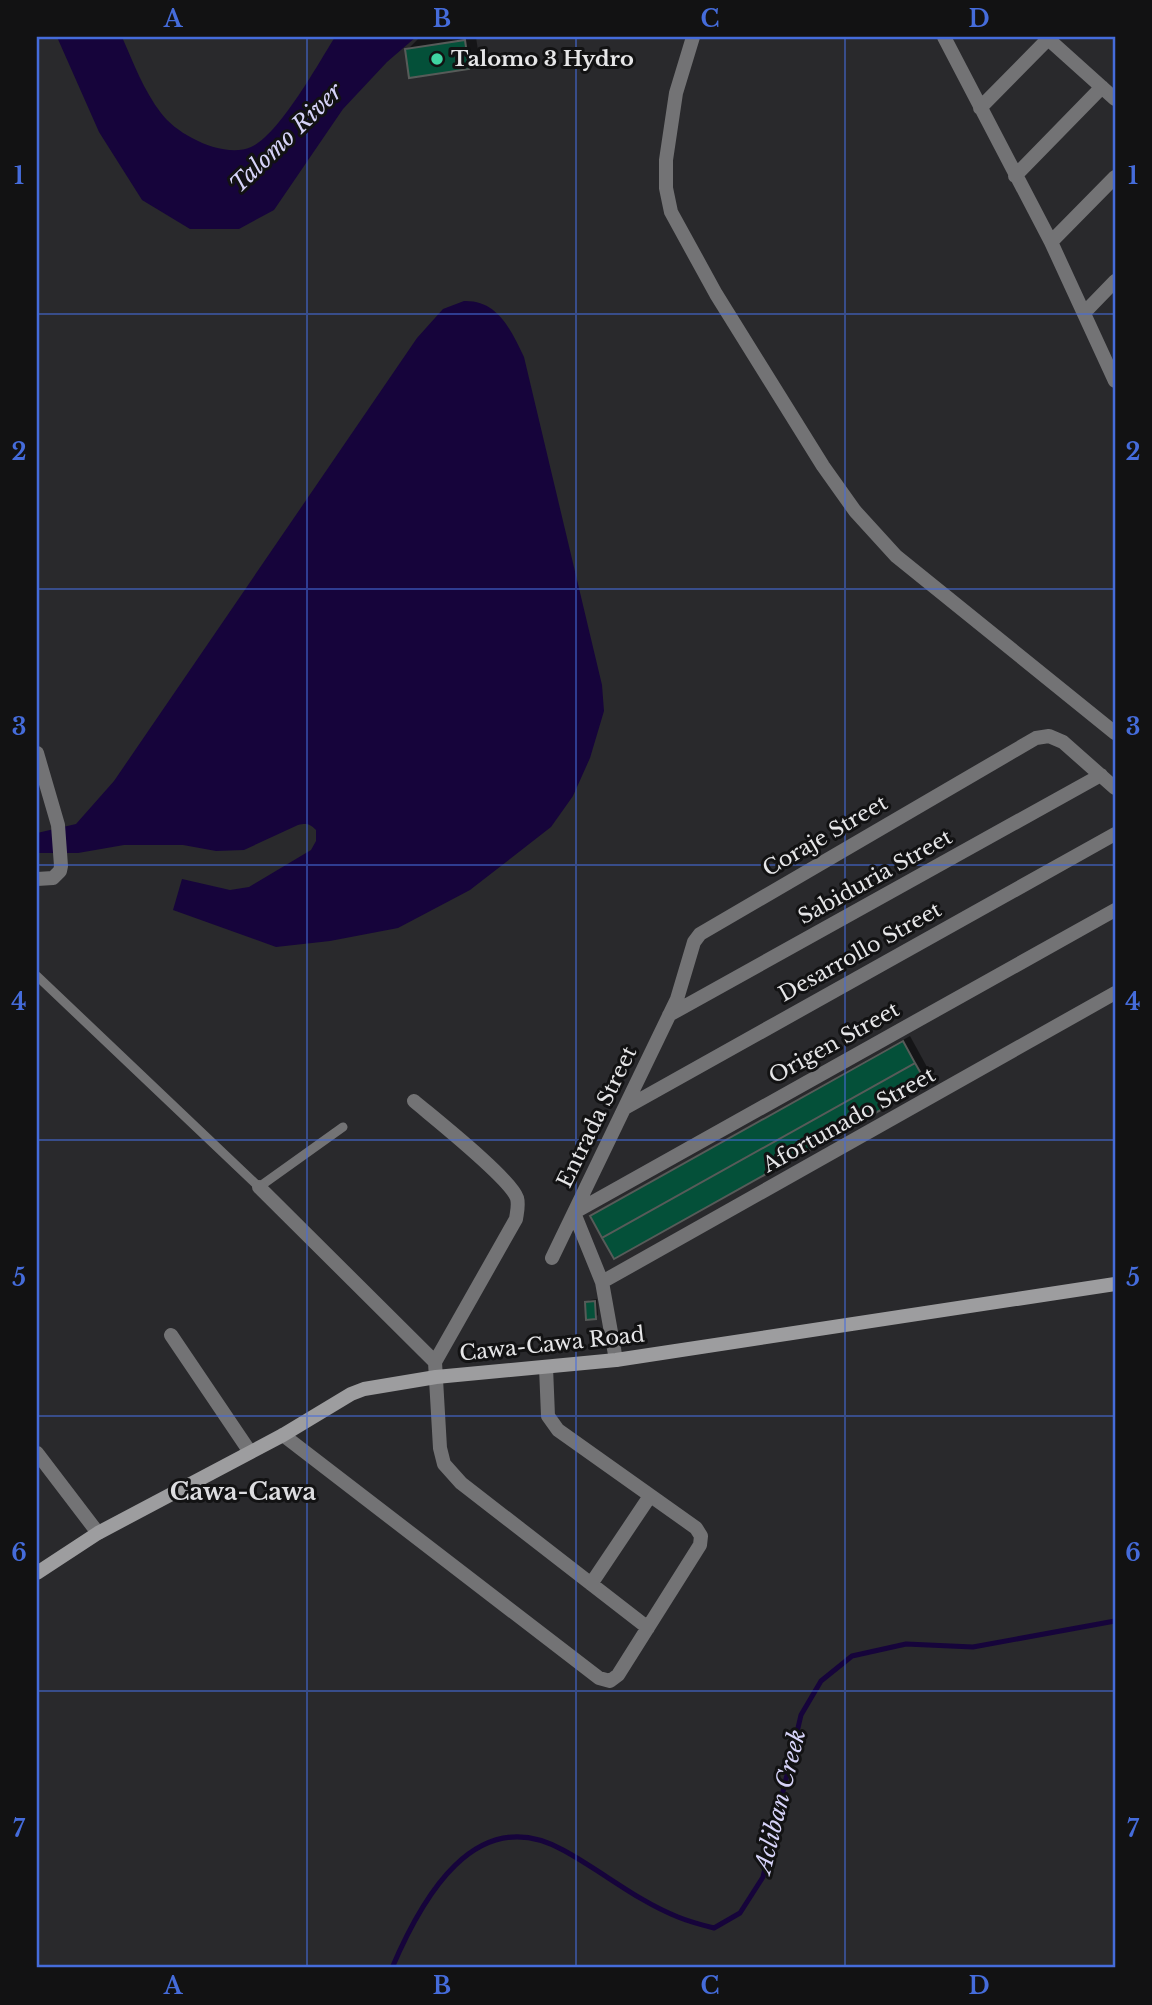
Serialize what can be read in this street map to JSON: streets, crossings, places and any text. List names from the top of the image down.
{
  "streets": {
    "street": [
      "Coraje Street",
      "Sabiduria Street",
      "Desarrollo Street",
      "Origen Street",
      "Entrada Street",
      "Afortunado Street",
      "Cawa-Cawa Road"
    ]
  },
  "crossings": [
    ["Coraje Street", "Sabiduria Street"],
    ["Coraje Street", "Entrada Street"],
    ["Sabiduria Street", "Entrada Street"],
    ["Desarrollo Street", "Entrada Street"],
    ["Origen Street", "Entrada Street"],
    ["Entrada Street", "Afortunado Street"],
    ["Entrada Street", "Cawa-Cawa Road"]
  ],
  "districts": ["Cawa-Cawa"],
  "water": ["Talomo River", "Acliban Creek"],
  "places": ["Talomo 3 Hydro"],
  "grid": {
    "columns": [
      "A",
      "B",
      "C",
      "D"
    ],
    "rows": [
      "1",
      "2",
      "3",
      "4",
      "5",
      "6",
      "7"
    ]
  }
}
